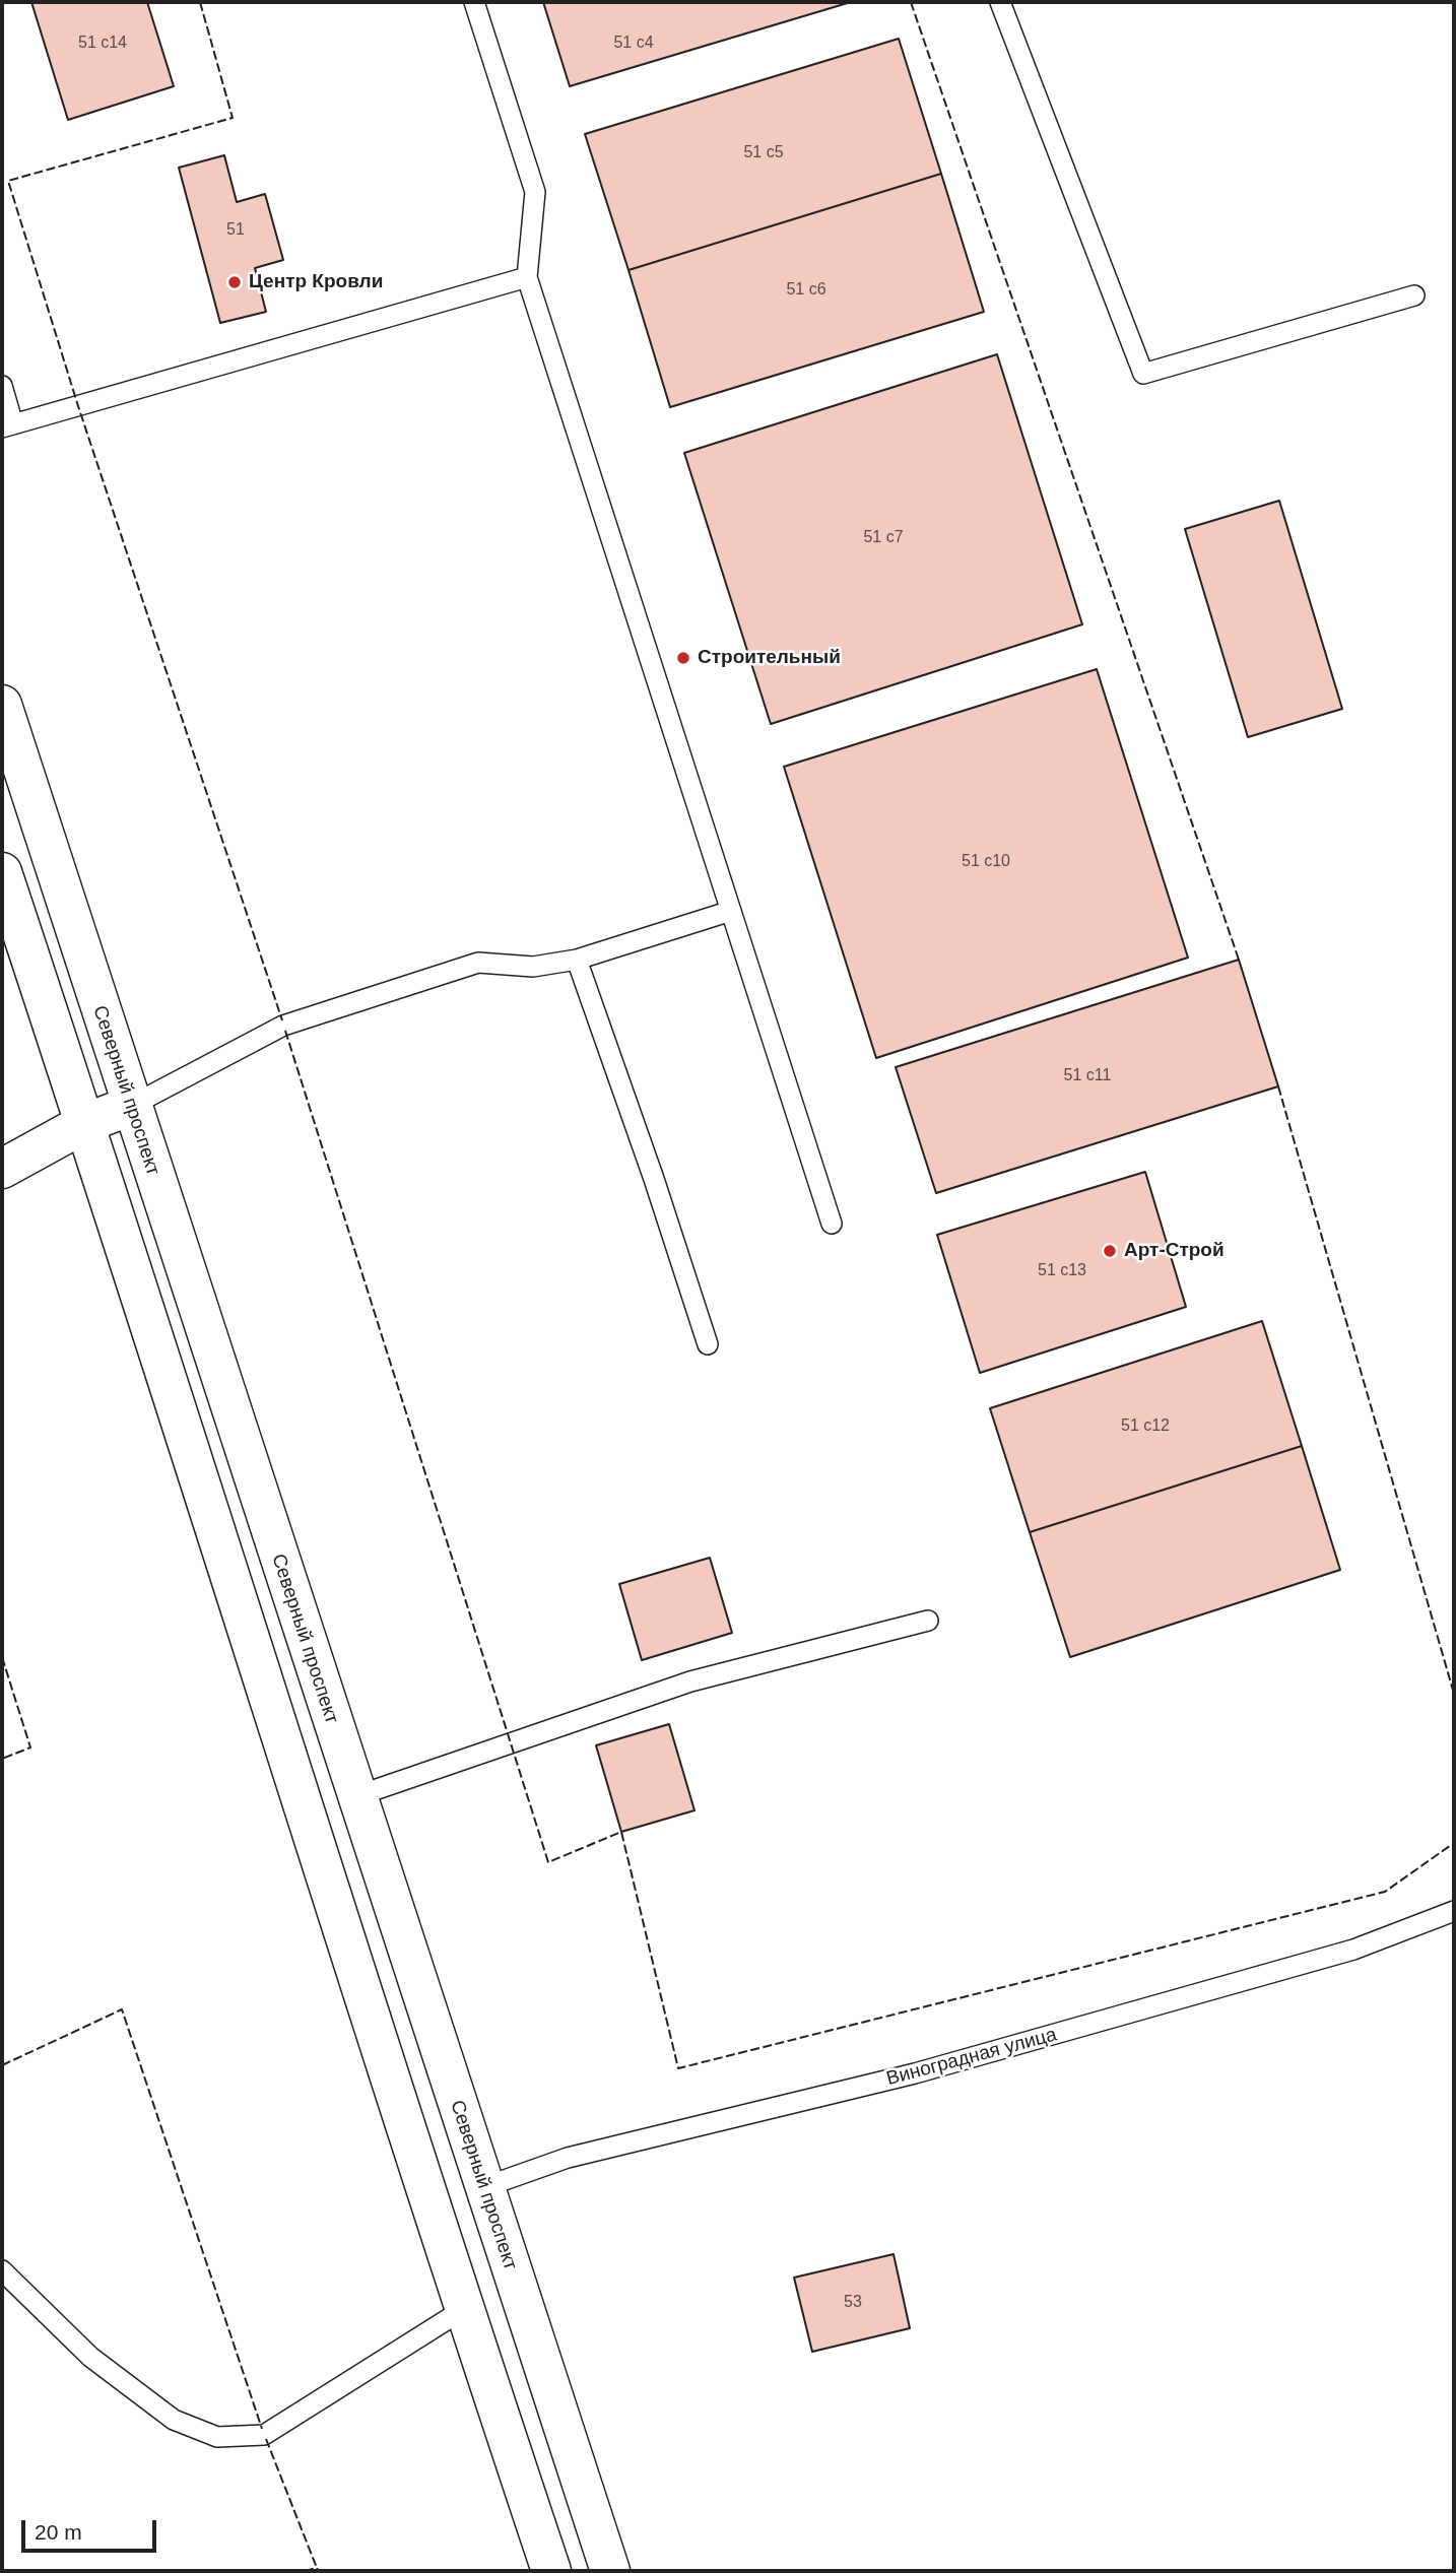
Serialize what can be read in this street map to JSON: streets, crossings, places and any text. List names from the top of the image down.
{
  "streets": {
    "main road": ["Северный проспект"],
    "lane": ["Виноградная улица"]
  },
  "crossings": [
    ["Северный проспект", "Виноградная улица"]
  ],
  "places": ["Центр Кровли", "Строительный", "Арт-Строй"],
  "house_numbers": [
    "51 с14",
    "51 с4",
    "51 с5",
    "51",
    "51 с6",
    "51 с7",
    "51 с10",
    "51 с11",
    "51 с13",
    "51 с12",
    "53"
  ],
  "scale_bar": "20 m"
}
